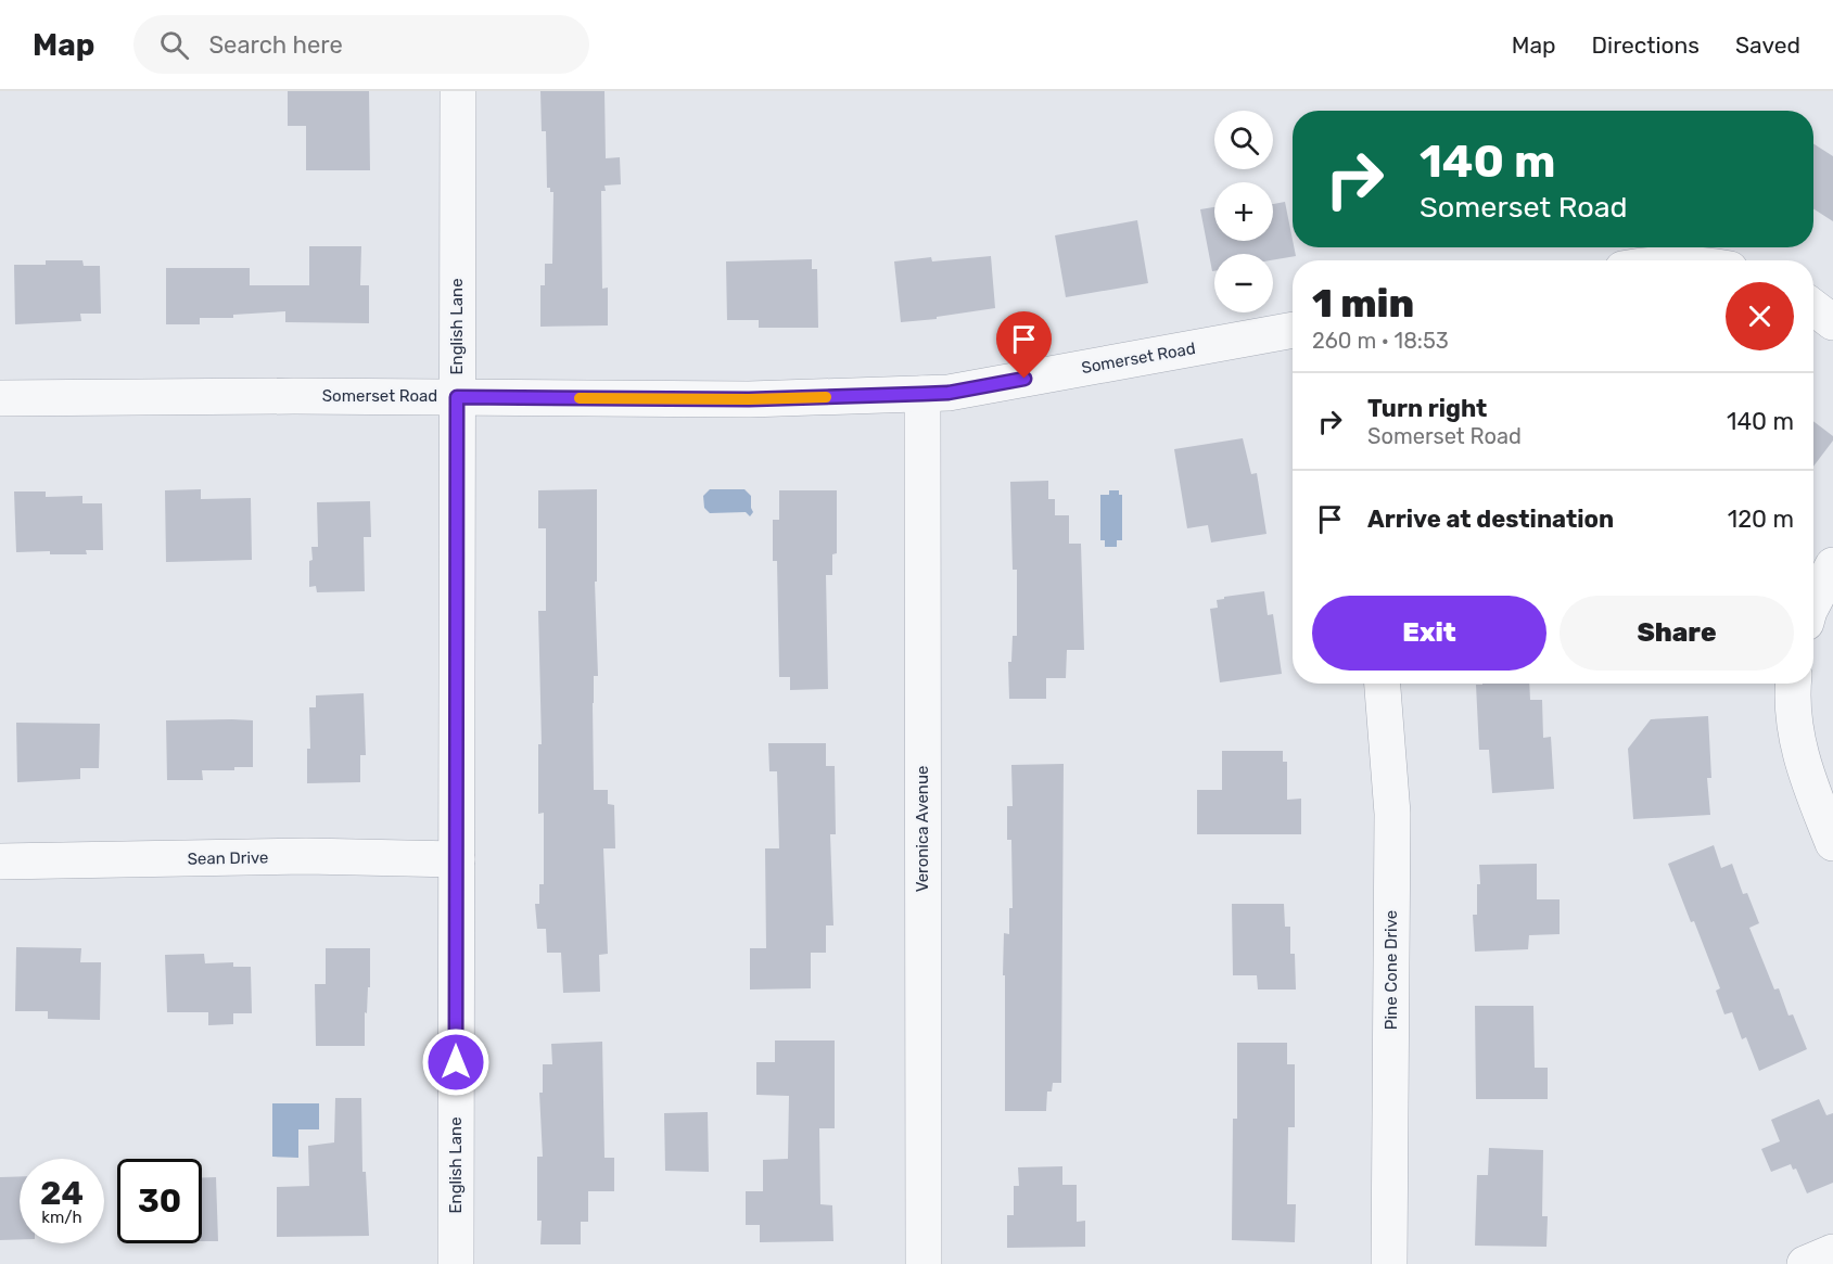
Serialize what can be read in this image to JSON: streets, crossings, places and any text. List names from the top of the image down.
{
  "streets": {
    "street": [
      "English Lane",
      "Somerset Road",
      "Veronica Avenue",
      "Sean Drive",
      "Pine Cone Drive"
    ]
  },
  "crossings": [
    ["English Lane", "Somerset Road"],
    ["English Lane", "Sean Drive"],
    ["Somerset Road", "Veronica Avenue"]
  ],
  "page": {
    "header": "Map",
    "search": "Search here",
    "nav": ["Map", "Directions", "Saved"],
    "map_buttons": ["+", "−"],
    "turn": ["140 m", "Somerset Road"],
    "heading": ["1 min", "260 m · 18:53"],
    "list": [
      {
        "name": "Turn right",
        "note": "Somerset Road",
        "value": "140 m"
      },
      {
        "name": "Arrive at destination",
        "value": "120 m"
      }
    ],
    "buttons": ["Exit", "Share"],
    "speed": "24 km/h",
    "limit": "30"
  }
}
